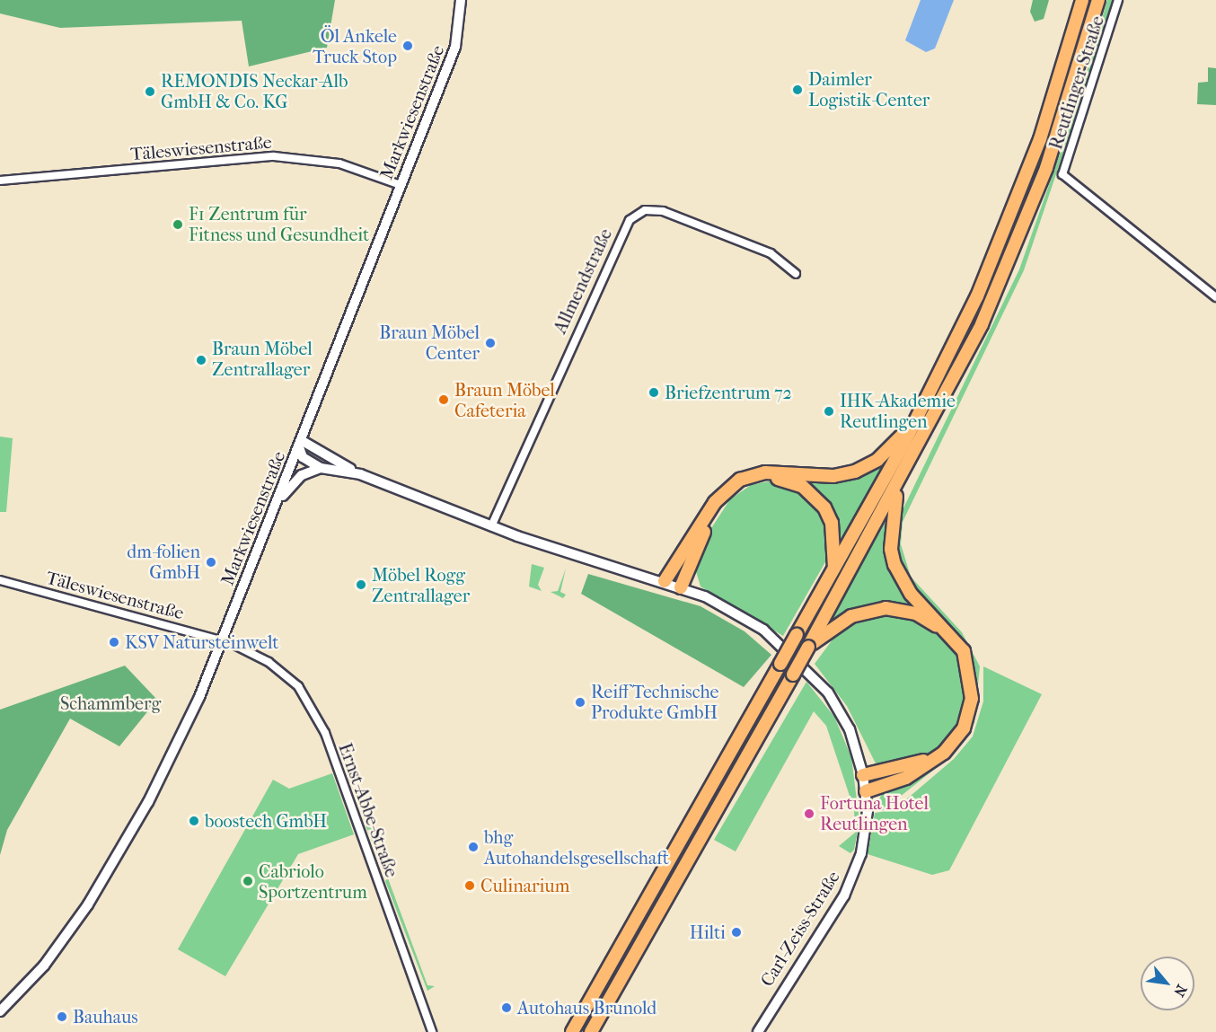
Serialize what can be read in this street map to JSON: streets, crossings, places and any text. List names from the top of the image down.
{
  "streets": {
    "street": [
      "Reutlinger Straße",
      "Markwiesenstraße",
      "Täleswiesenstraße",
      "Allmendstraße",
      "Ernst-Abbe-Straße",
      "Carl-Zeiss-Straße"
    ]
  },
  "crossings": [
    ["Markwiesenstraße", "Täleswiesenstraße"],
    ["Markwiesenstraße", "Ernst-Abbe-Straße"],
    ["Täleswiesenstraße", "Ernst-Abbe-Straße"]
  ],
  "parks": ["Schammberg"],
  "places": [
    "Öl Ankele Truck Stop",
    "Daimler Logistik-Center",
    "REMONDIS Neckar-Alb GmbH & Co. KG",
    "F1 Zentrum für Fitness und Gesundheit",
    "Braun Möbel Center",
    "Braun Möbel Zentrallager",
    "Briefzentrum 72",
    "Braun Möbel Cafeteria",
    "IHK-Akademie Reutlingen",
    "dm-folien GmbH",
    "Möbel Rogg Zentrallager",
    "KSV Natursteinwelt",
    "Reiff Technische Produkte GmbH",
    "Fortuna Hotel Reutlingen",
    "boostech GmbH",
    "bhg Autohandelsgesellschaft",
    "Cabriolo Sportzentrum",
    "Culinarium",
    "Hilti",
    "Autohaus Brunold",
    "Bauhaus"
  ],
  "north": "bottom right"
}
